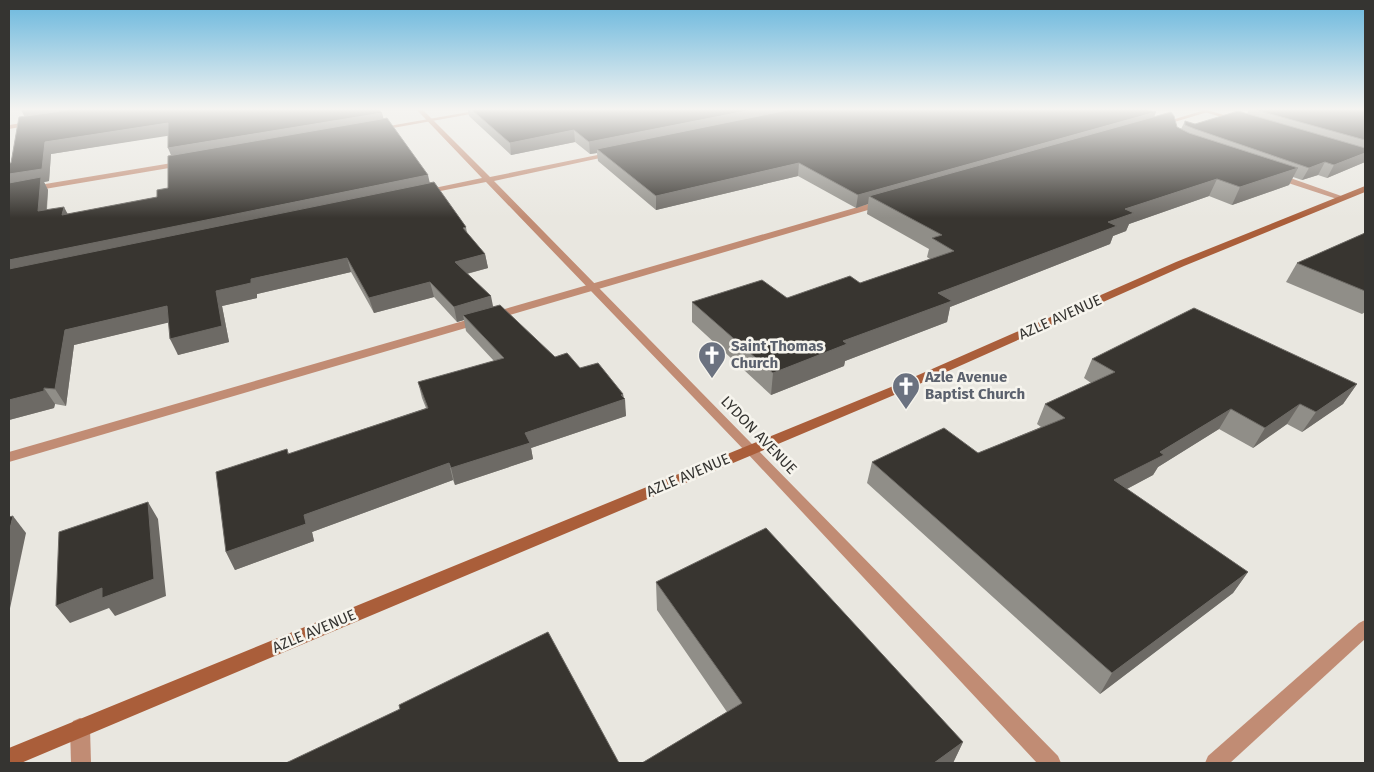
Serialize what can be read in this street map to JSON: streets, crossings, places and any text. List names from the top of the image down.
{
  "streets": {
    "main road": ["AZLE AVENUE"],
    "street": ["LYDON AVENUE"]
  },
  "crossings": [
    ["AZLE AVENUE", "LYDON AVENUE"]
  ],
  "places": {
    "church": ["Saint Thomas Church", "Azle Avenue Baptist Church"]
  }
}
